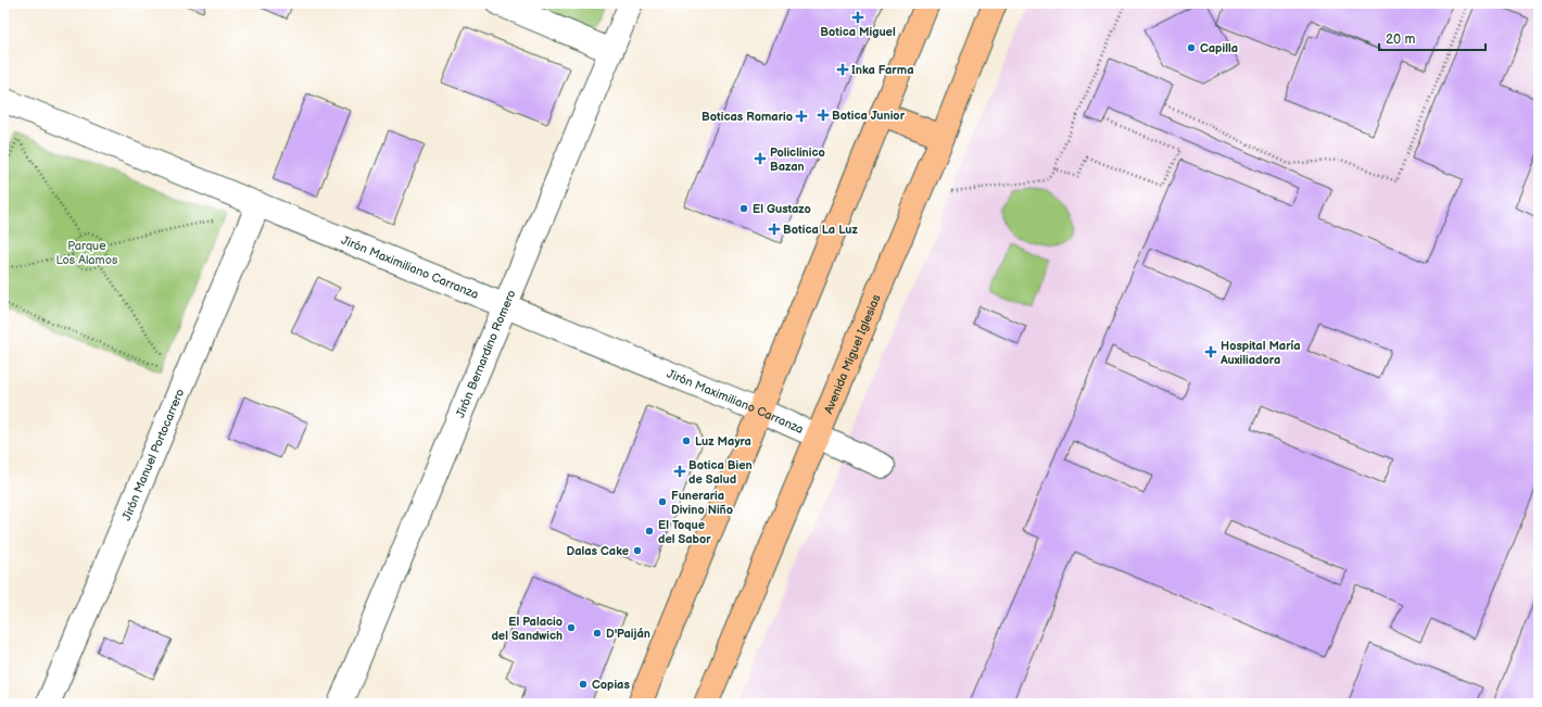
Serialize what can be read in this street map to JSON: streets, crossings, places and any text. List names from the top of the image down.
{
  "streets": {
    "main road": ["Avenida Miguel Iglesias"],
    "street": ["Jirón Maximiliano Carranza", "Jirón Bernardino Romero", "Jirón Manuel Portocarrero"]
  },
  "crossings": [
    ["Jirón Maximiliano Carranza", "Jirón Bernardino Romero"],
    ["Jirón Maximiliano Carranza", "Avenida Miguel Iglesias"],
    ["Jirón Maximiliano Carranza", "Jirón Manuel Portocarrero"]
  ],
  "parks": ["Parque Los Alamos"],
  "places": {
    "health": [
      "Botica Miguel",
      "Inka Farma",
      "Botica Junior",
      "Boticas Romario",
      "Policlinico Bazan",
      "Botica La Luz",
      "Hospital María Auxiliadora",
      "Botica Bien de Salud"
    ],
    "other": [
      "Capilla",
      "El Gustazo",
      "Luz Mayra",
      "Funeraria Divino Niño",
      "El Toque del Sabor",
      "Dalas Cake",
      "El Palacio del Sandwich",
      "D'Paiján",
      "Copias"
    ]
  },
  "scale_bar": "20 m"
}
